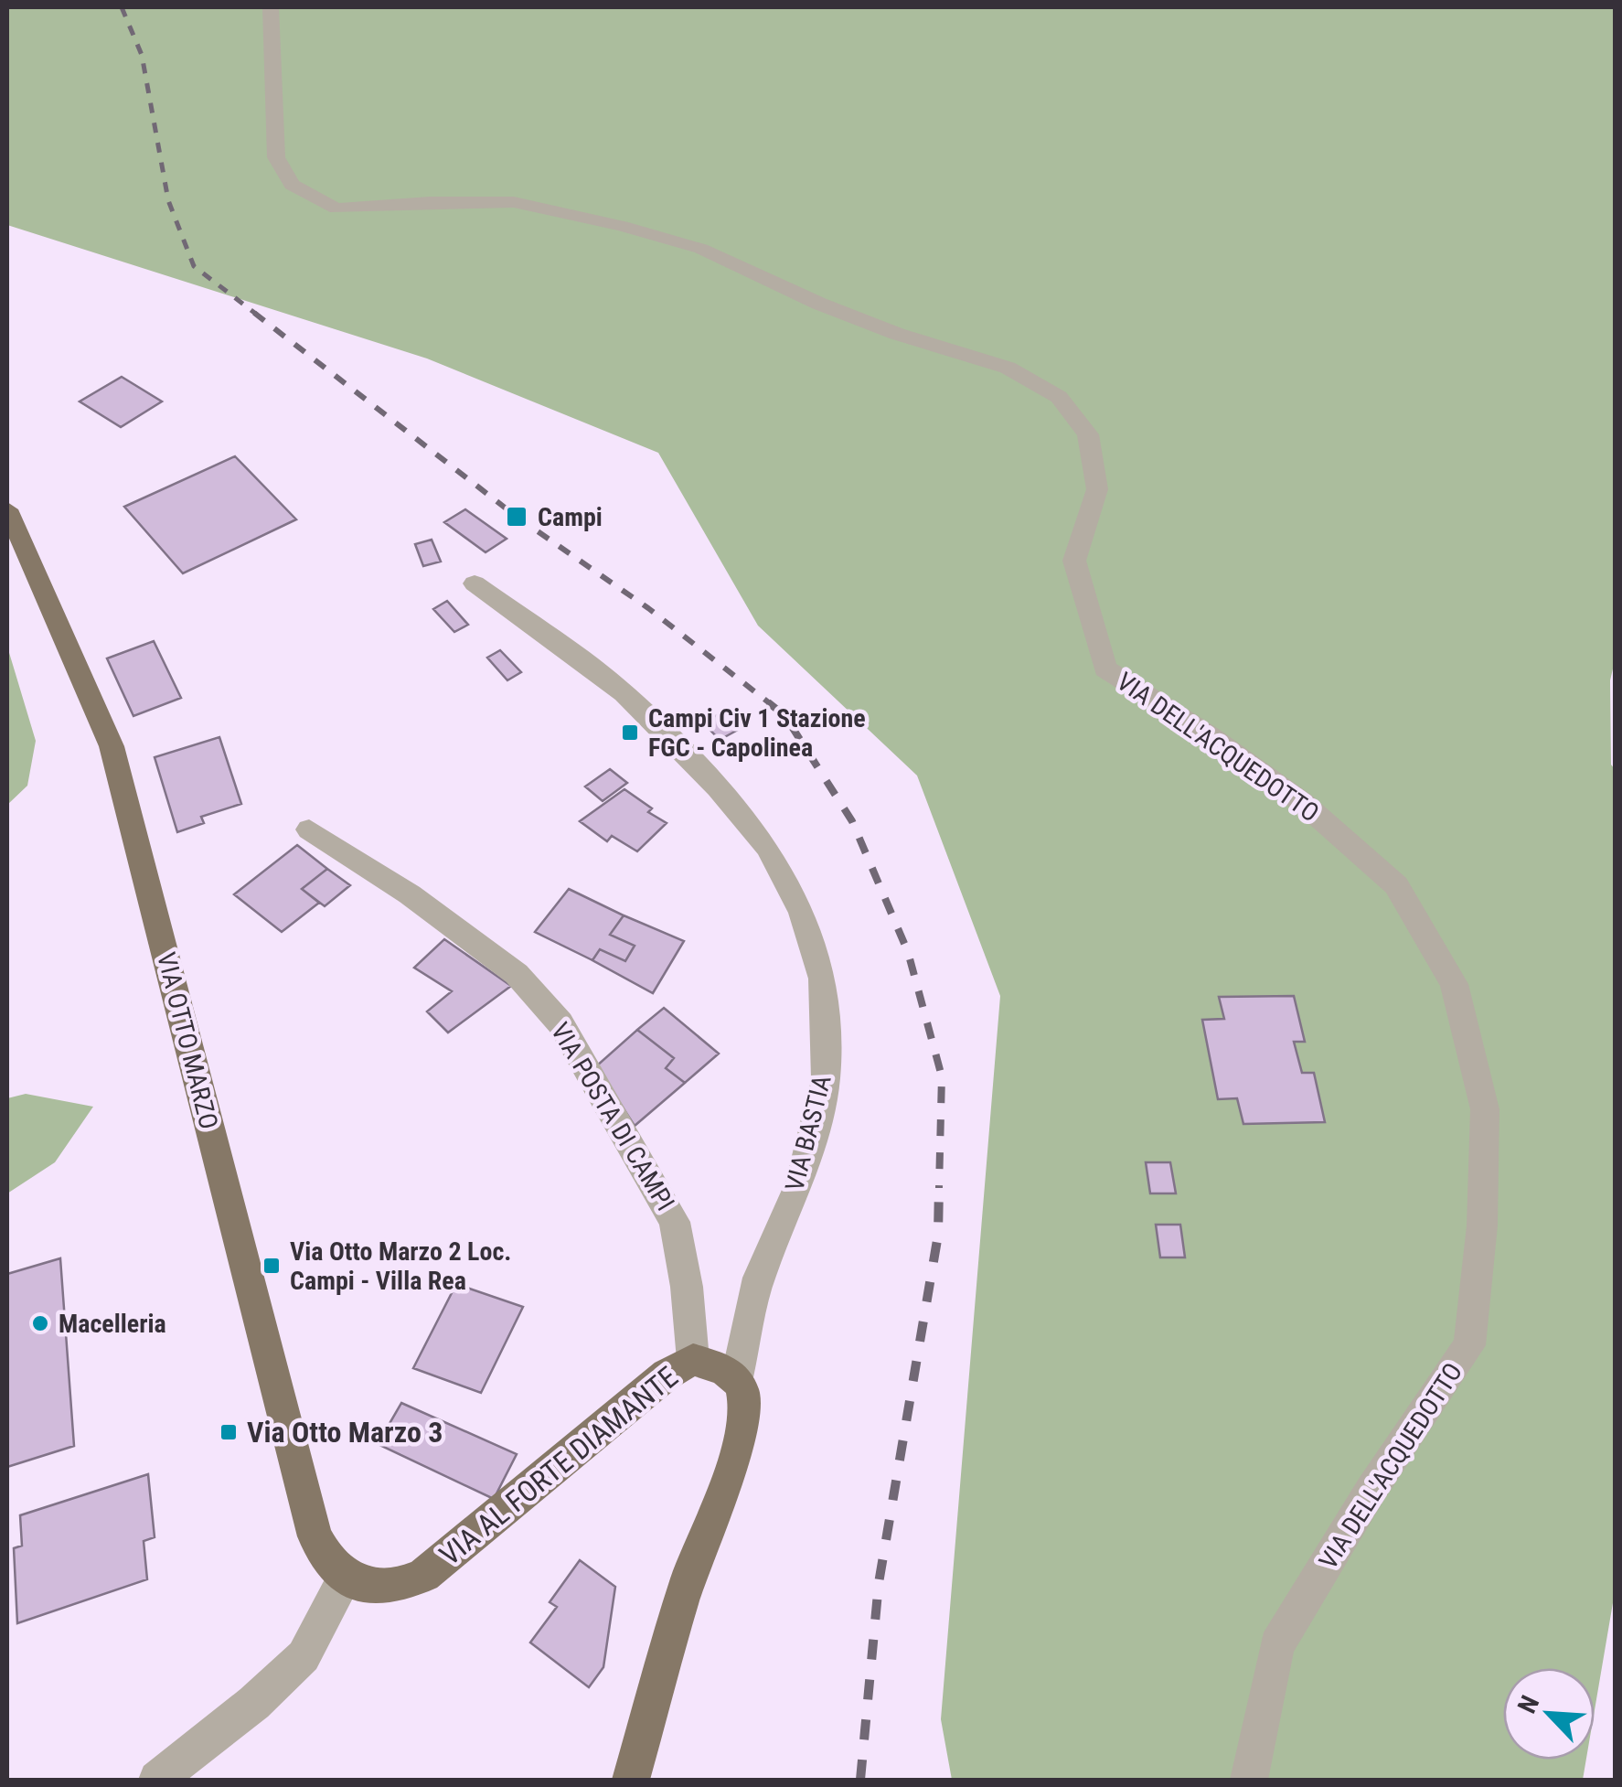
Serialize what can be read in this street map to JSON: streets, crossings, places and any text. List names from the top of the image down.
{
  "streets": {
    "main road": ["VIA OTTO MARZO", "VIA AL FORTE DIAMANTE"],
    "street": ["VIA DELL'ACQUEDOTTO", "VIA POSTA DI CAMPI", "VIA BASTIA"]
  },
  "crossings": [
    ["VIA OTTO MARZO", "VIA AL FORTE DIAMANTE"],
    ["VIA POSTA DI CAMPI", "VIA AL FORTE DIAMANTE"],
    ["VIA BASTIA", "VIA AL FORTE DIAMANTE"]
  ],
  "places": {
    "transit": [
      "Campi",
      "Campi Civ 1 Stazione FGC - Capolinea",
      "Via Otto Marzo 2 Loc. Campi - Villa Rea",
      "Via Otto Marzo 3"
    ],
    "other": ["Macelleria"]
  },
  "north": "top left"
}
